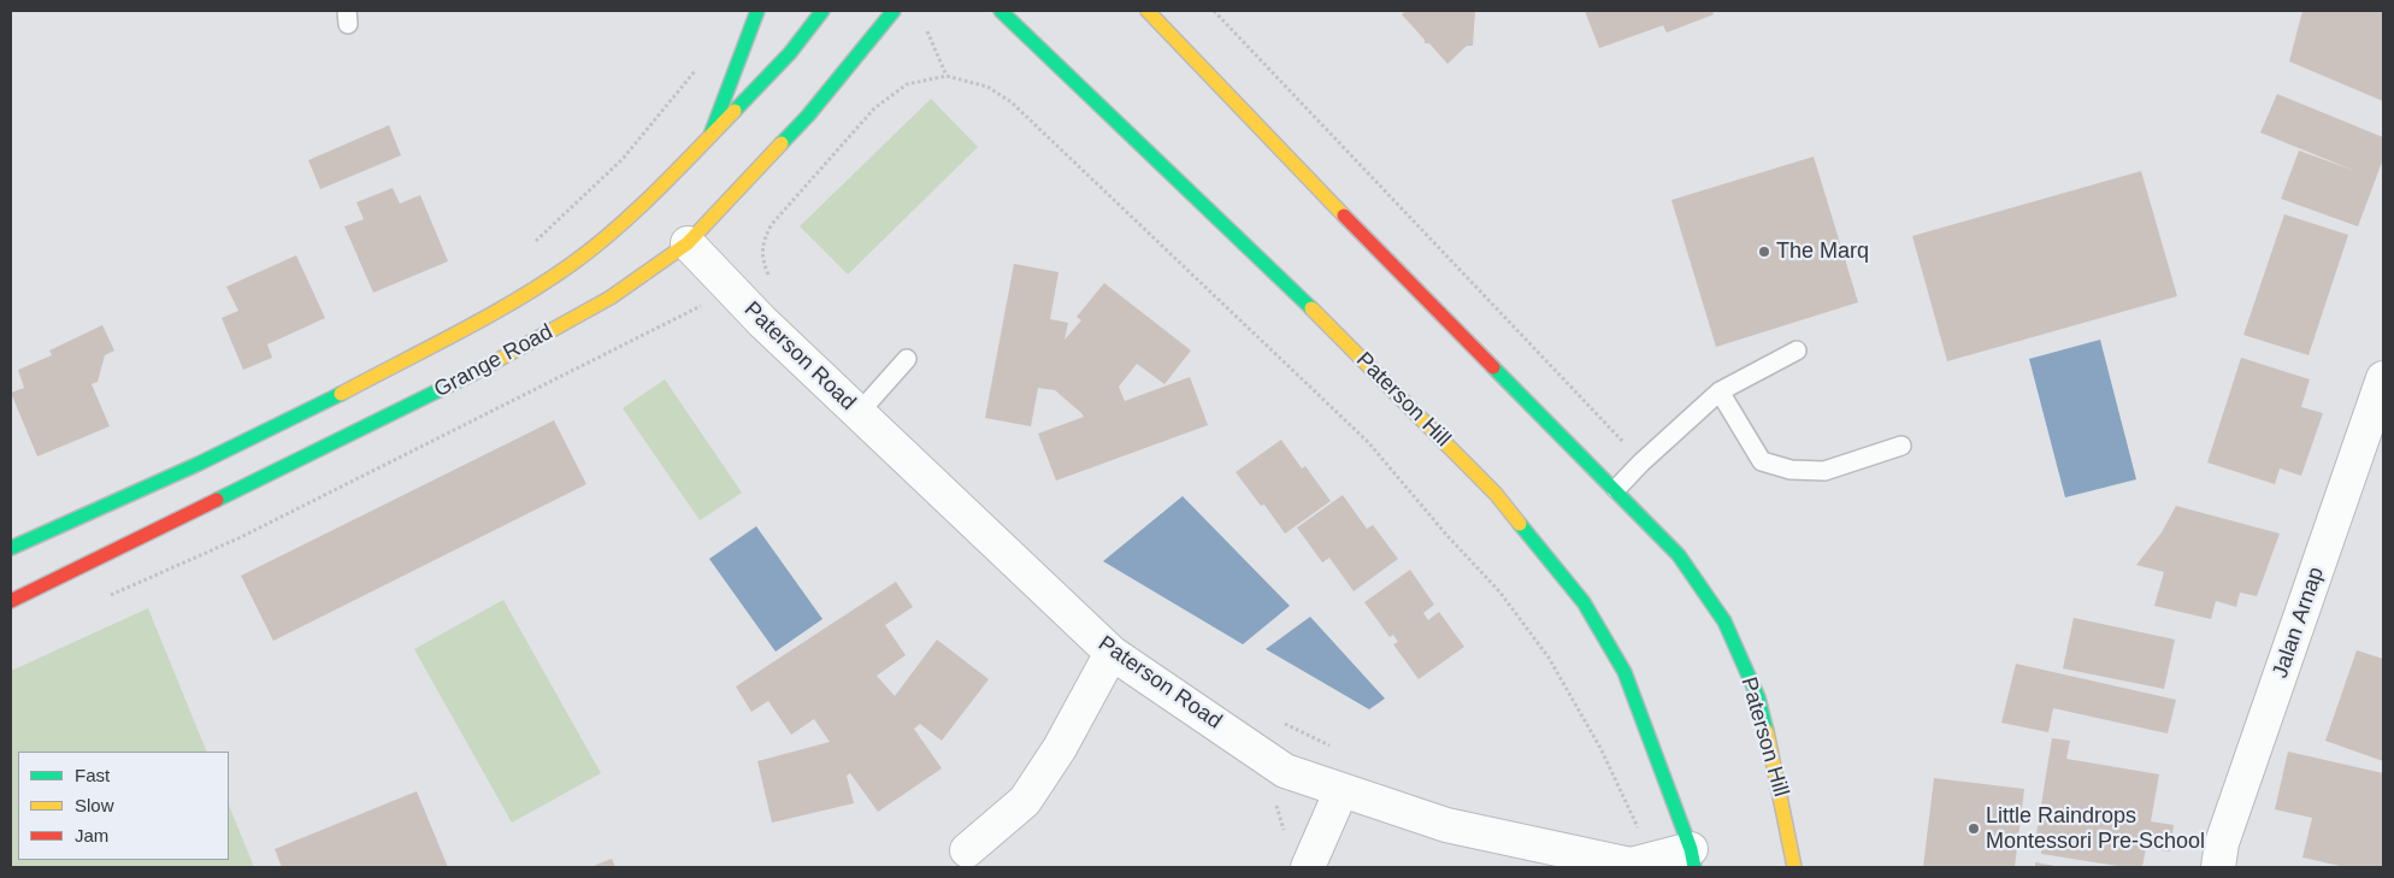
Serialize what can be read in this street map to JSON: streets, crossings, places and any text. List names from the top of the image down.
{
  "streets": {
    "main road": ["Grange Road", "Paterson Hill"],
    "street": ["Paterson Road", "Jalan Arnap"]
  },
  "crossings": [
    ["Paterson Road", "Grange Road"],
    ["Paterson Road", "Paterson Hill"]
  ],
  "places": ["The Marq", "Little Raindrops Montessori Pre-School"],
  "legend": ["Fast", "Slow", "Jam"]
}
